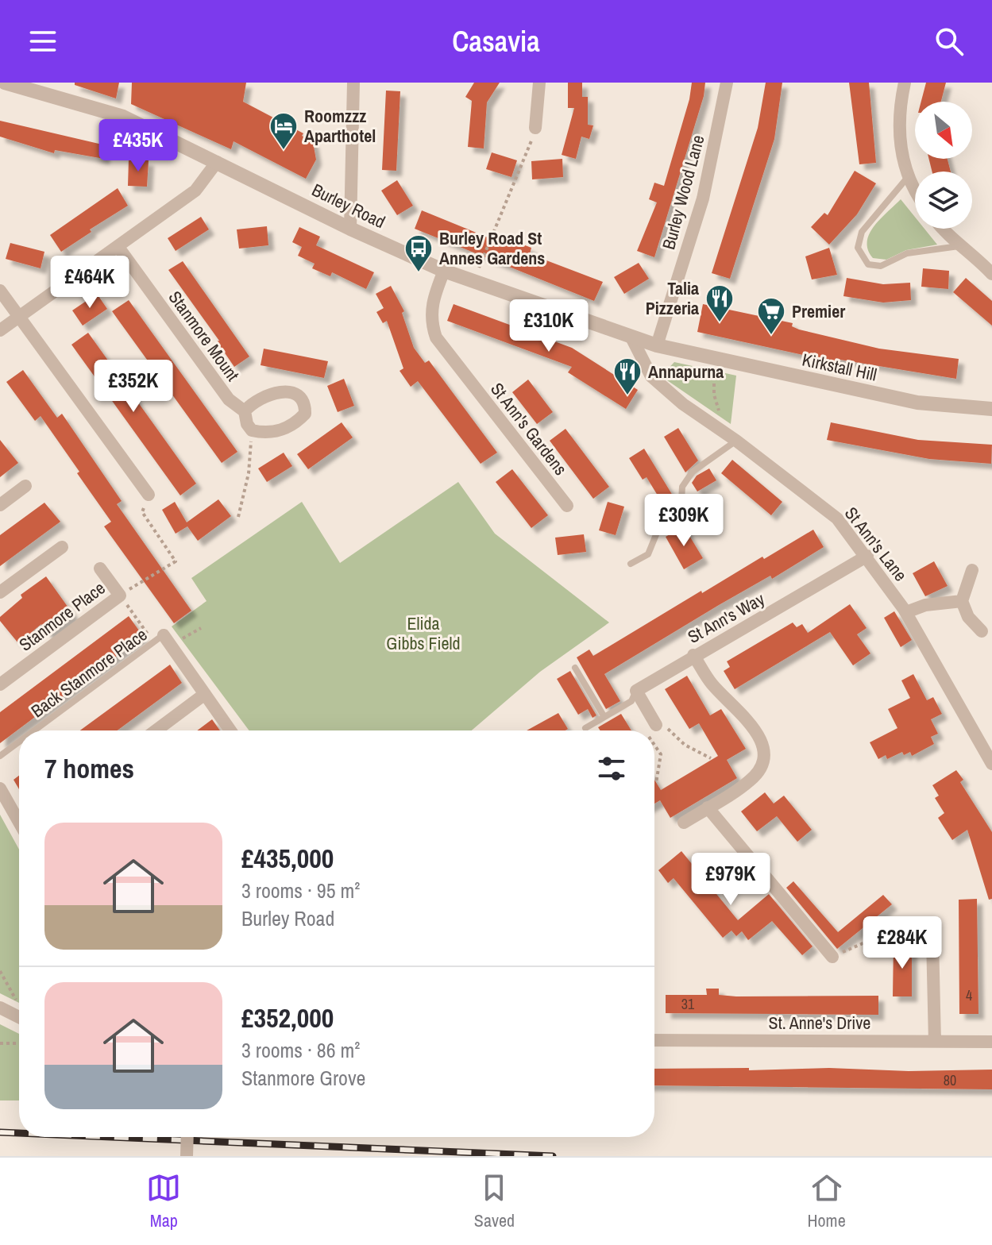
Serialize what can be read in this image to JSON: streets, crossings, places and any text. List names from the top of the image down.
{
  "streets": {
    "street": [
      "Burley Wood Lane",
      "Burley Road",
      "Stanmore Mount",
      "Kirkstall Hill",
      "St Ann's Gardens",
      "St Ann's Lane",
      "Stanmore Place",
      "St Ann's Way",
      "St. Anne's Drive"
    ],
    "lane": ["Back Stanmore Place"]
  },
  "crossings": [
    ["Burley Wood Lane", "Burley Road"],
    ["Burley Road", "Kirkstall Hill"],
    ["Burley Road", "St Ann's Gardens"],
    ["Burley Road", "St Ann's Lane"],
    ["St Ann's Lane", "St Ann's Way"]
  ],
  "parks": ["Elida Gibbs Field"],
  "places": {
    "hotel": ["Roomzzz Aparthotel"],
    "bus stop": ["Burley Road St Annes Gardens"],
    "restaurant": ["Talia Pizzeria", "Annapurna"],
    "supermarket": ["Premier"]
  },
  "house_numbers": ["4", "31", "80"],
  "north": "bottom right",
  "page": {
    "header": "Casavia",
    "price": [
      "£435K",
      "£464K",
      "£310K",
      "£352K",
      "£309K",
      "£979K",
      "£284K"
    ],
    "heading": "7 homes",
    "list": [
      {
        "name": "£435,000",
        "note": "3 rooms · 95 m² · Burley Road"
      },
      {
        "name": "£352,000",
        "note": "3 rooms · 86 m² · Stanmore Grove"
      }
    ],
    "tabs": ["Map", "Saved", "Home"]
  }
}
